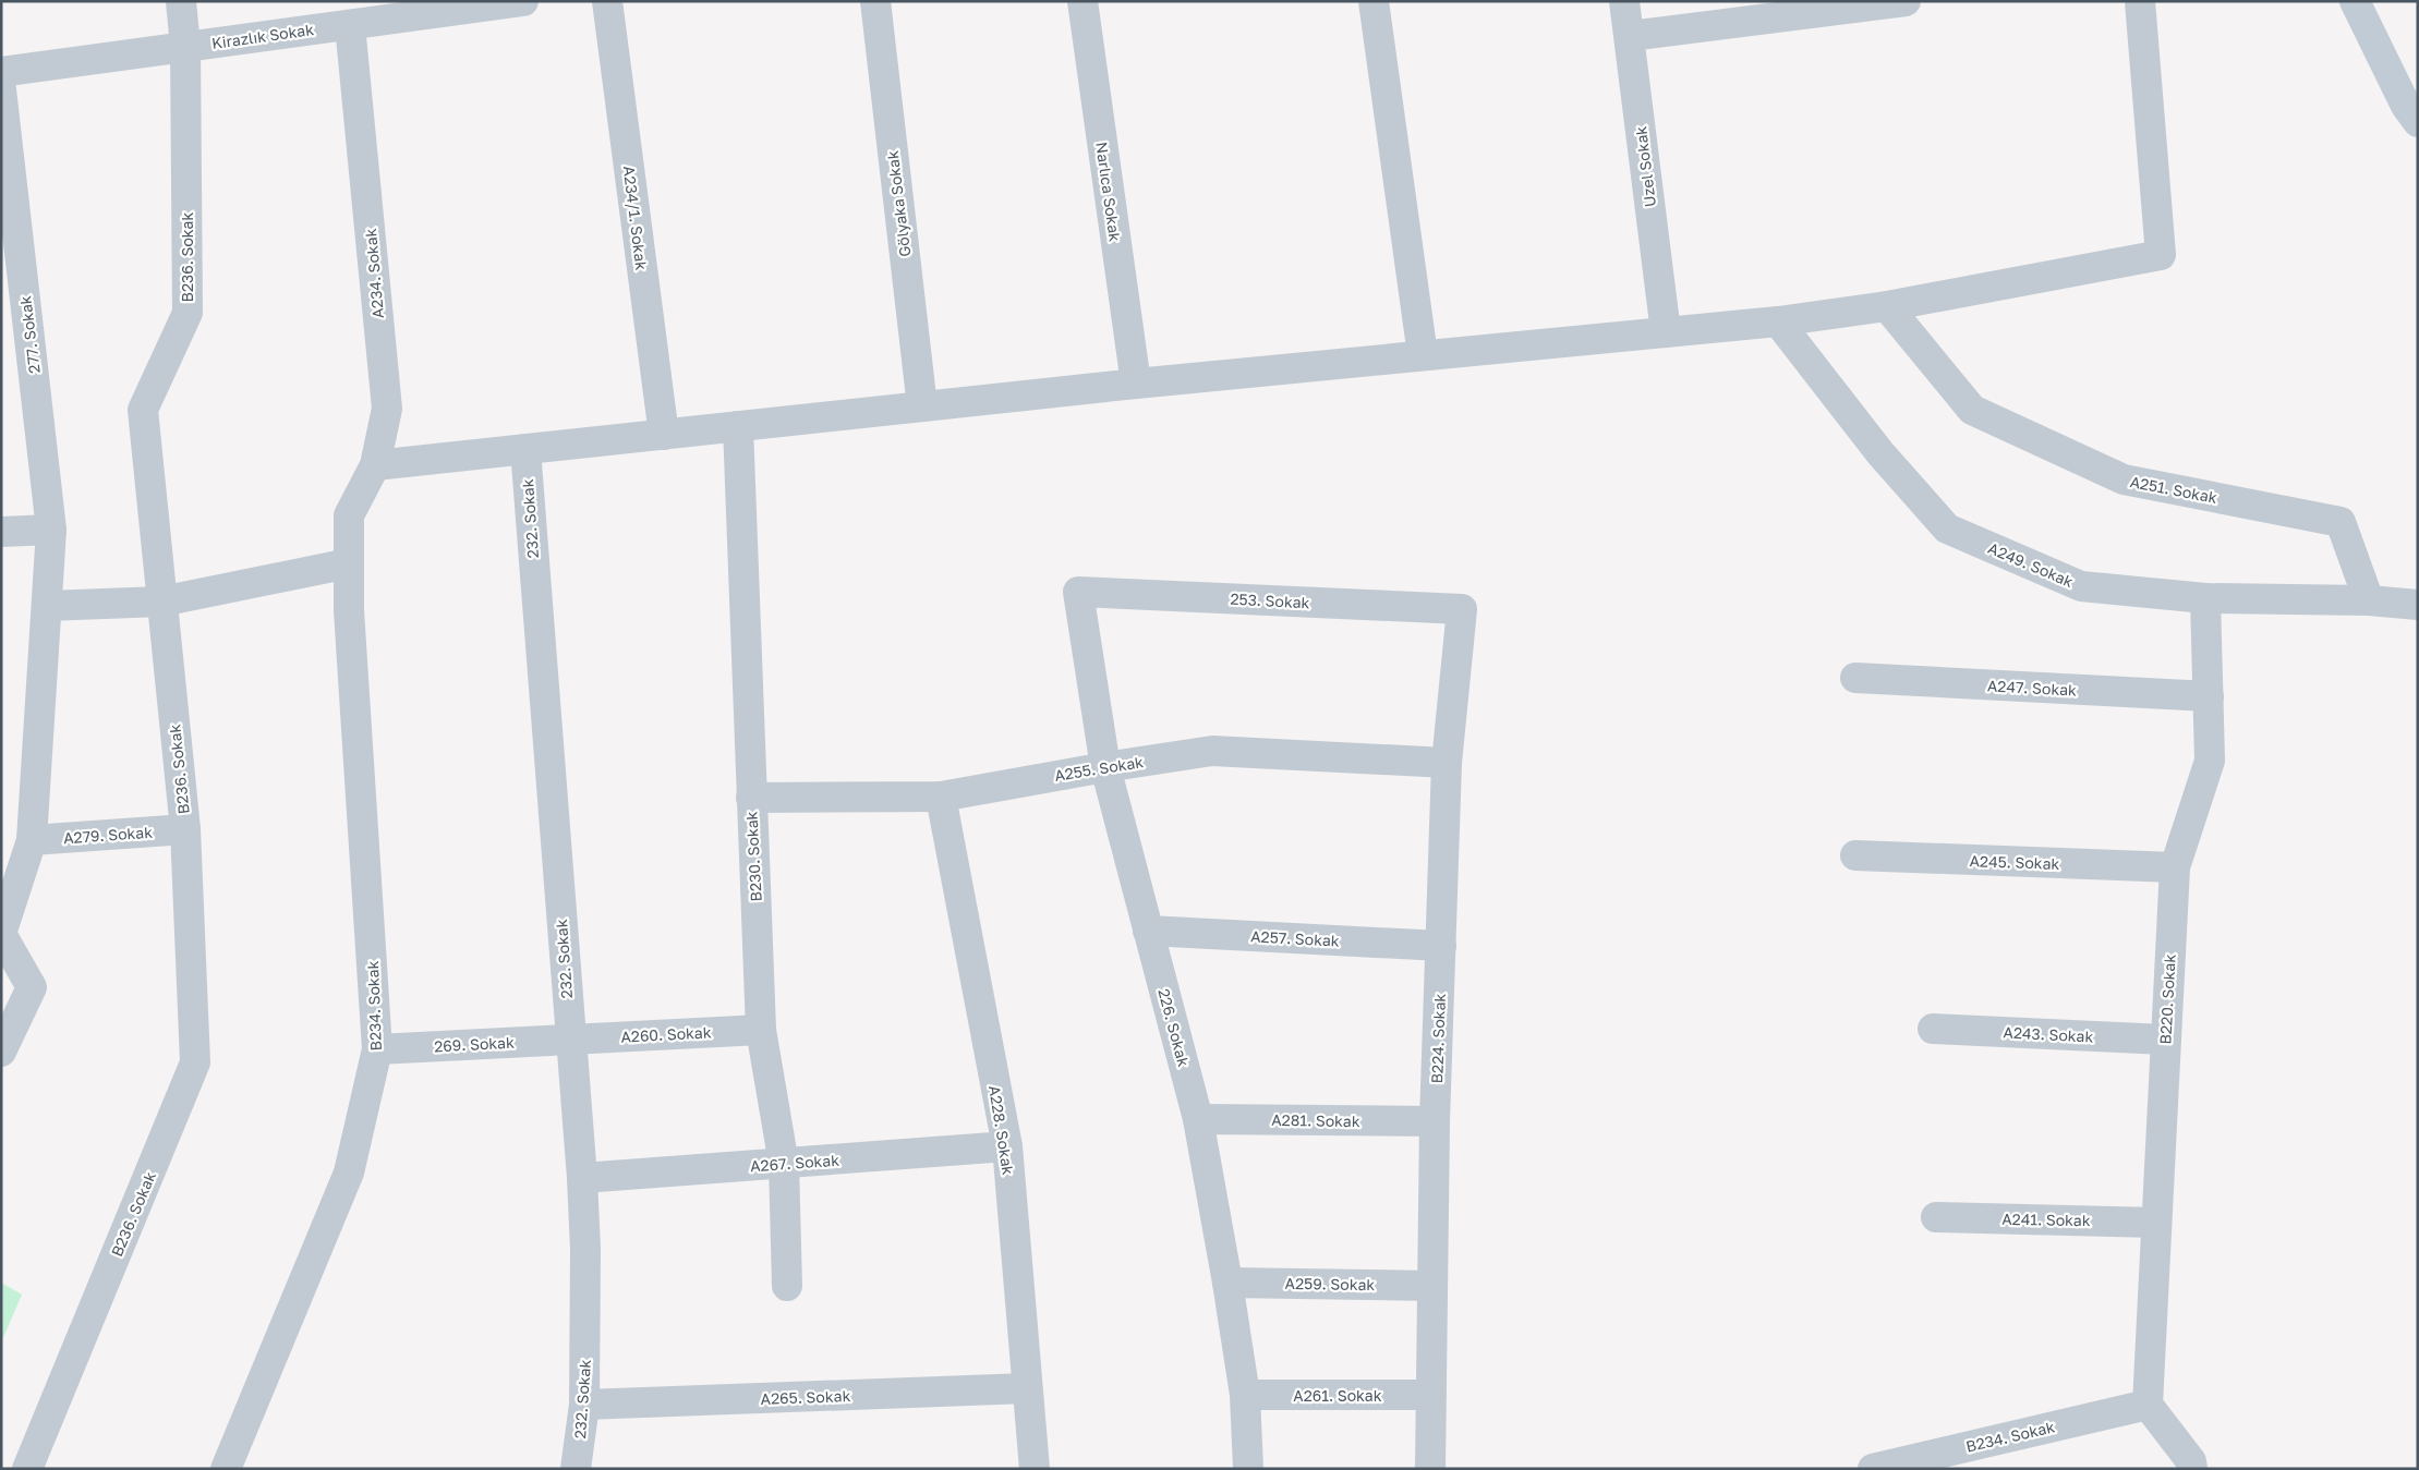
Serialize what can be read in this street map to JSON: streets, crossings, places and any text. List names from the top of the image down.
{
  "streets": {
    "street": [
      "Kirazlık Sokak",
      "Uzel Sokak",
      "Narlıca Sokak",
      "Gölyaka Sokak",
      "A234/1. Sokak",
      "B236. Sokak",
      "A234. Sokak",
      "277. Sokak",
      "A251. Sokak",
      "232. Sokak",
      "A249. Sokak",
      "253. Sokak",
      "A247. Sokak",
      "A255. Sokak",
      "A279. Sokak",
      "B230. Sokak",
      "A245. Sokak",
      "A257. Sokak",
      "B220. Sokak",
      "B234. Sokak",
      "226. Sokak",
      "A260. Sokak",
      "A243. Sokak",
      "B224. Sokak",
      "269. Sokak",
      "A281. Sokak",
      "A228. Sokak",
      "A267. Sokak",
      "A241. Sokak",
      "A259. Sokak",
      "A261. Sokak",
      "A265. Sokak"
    ]
  },
  "crossings": [
    ["Kirazlık Sokak", "B236. Sokak"],
    ["Kirazlık Sokak", "A234. Sokak"],
    ["B236. Sokak", "A279. Sokak"],
    ["A234. Sokak", "B234. Sokak"],
    ["277. Sokak", "A279. Sokak"],
    ["A251. Sokak", "A249. Sokak"],
    ["232. Sokak", "A260. Sokak"],
    ["232. Sokak", "269. Sokak"],
    ["232. Sokak", "A267. Sokak"],
    ["232. Sokak", "A265. Sokak"],
    ["A249. Sokak", "B220. Sokak"],
    ["253. Sokak", "226. Sokak"],
    ["253. Sokak", "B224. Sokak"],
    ["A247. Sokak", "B220. Sokak"],
    ["A255. Sokak", "B230. Sokak"],
    ["A255. Sokak", "226. Sokak"],
    ["A255. Sokak", "B224. Sokak"],
    ["A255. Sokak", "A228. Sokak"],
    ["B230. Sokak", "A260. Sokak"],
    ["B230. Sokak", "A267. Sokak"],
    ["A245. Sokak", "B220. Sokak"],
    ["A257. Sokak", "226. Sokak"],
    ["A257. Sokak", "B224. Sokak"],
    ["B220. Sokak", "B234. Sokak"],
    ["B220. Sokak", "A243. Sokak"],
    ["B220. Sokak", "A241. Sokak"],
    ["B234. Sokak", "269. Sokak"],
    ["226. Sokak", "A281. Sokak"],
    ["226. Sokak", "A259. Sokak"],
    ["226. Sokak", "A261. Sokak"],
    ["A260. Sokak", "269. Sokak"],
    ["B224. Sokak", "A281. Sokak"],
    ["B224. Sokak", "A259. Sokak"],
    ["B224. Sokak", "A261. Sokak"],
    ["A228. Sokak", "A267. Sokak"],
    ["A228. Sokak", "A265. Sokak"]
  ]
}
